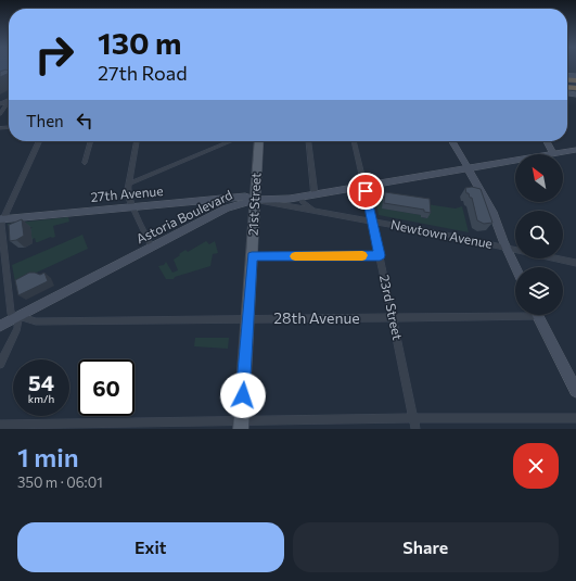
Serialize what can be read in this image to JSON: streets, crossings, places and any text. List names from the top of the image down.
{
  "streets": {
    "main road": ["27th Avenue", "21st Street", "Astoria Boulevard"],
    "street": ["Newtown Avenue", "23rd Street", "28th Avenue"]
  },
  "crossings": [
    ["27th Avenue", "21st Street"],
    ["27th Avenue", "Astoria Boulevard"],
    ["27th Avenue", "Newtown Avenue"],
    ["21st Street", "Astoria Boulevard"],
    ["21st Street", "Newtown Avenue"],
    ["21st Street", "28th Avenue"],
    ["Astoria Boulevard", "Newtown Avenue"],
    ["Astoria Boulevard", "23rd Street"],
    ["Astoria Boulevard", "28th Avenue"],
    ["Newtown Avenue", "23rd Street"],
    ["23rd Street", "28th Avenue"]
  ],
  "north": "top left",
  "page": {
    "turn": ["130 m", "27th Road"],
    "then": "Then",
    "speed": "54 km/h",
    "limit": "60",
    "heading": ["1 min", "350 m · 06:01"],
    "buttons": ["Exit", "Share"]
  }
}
